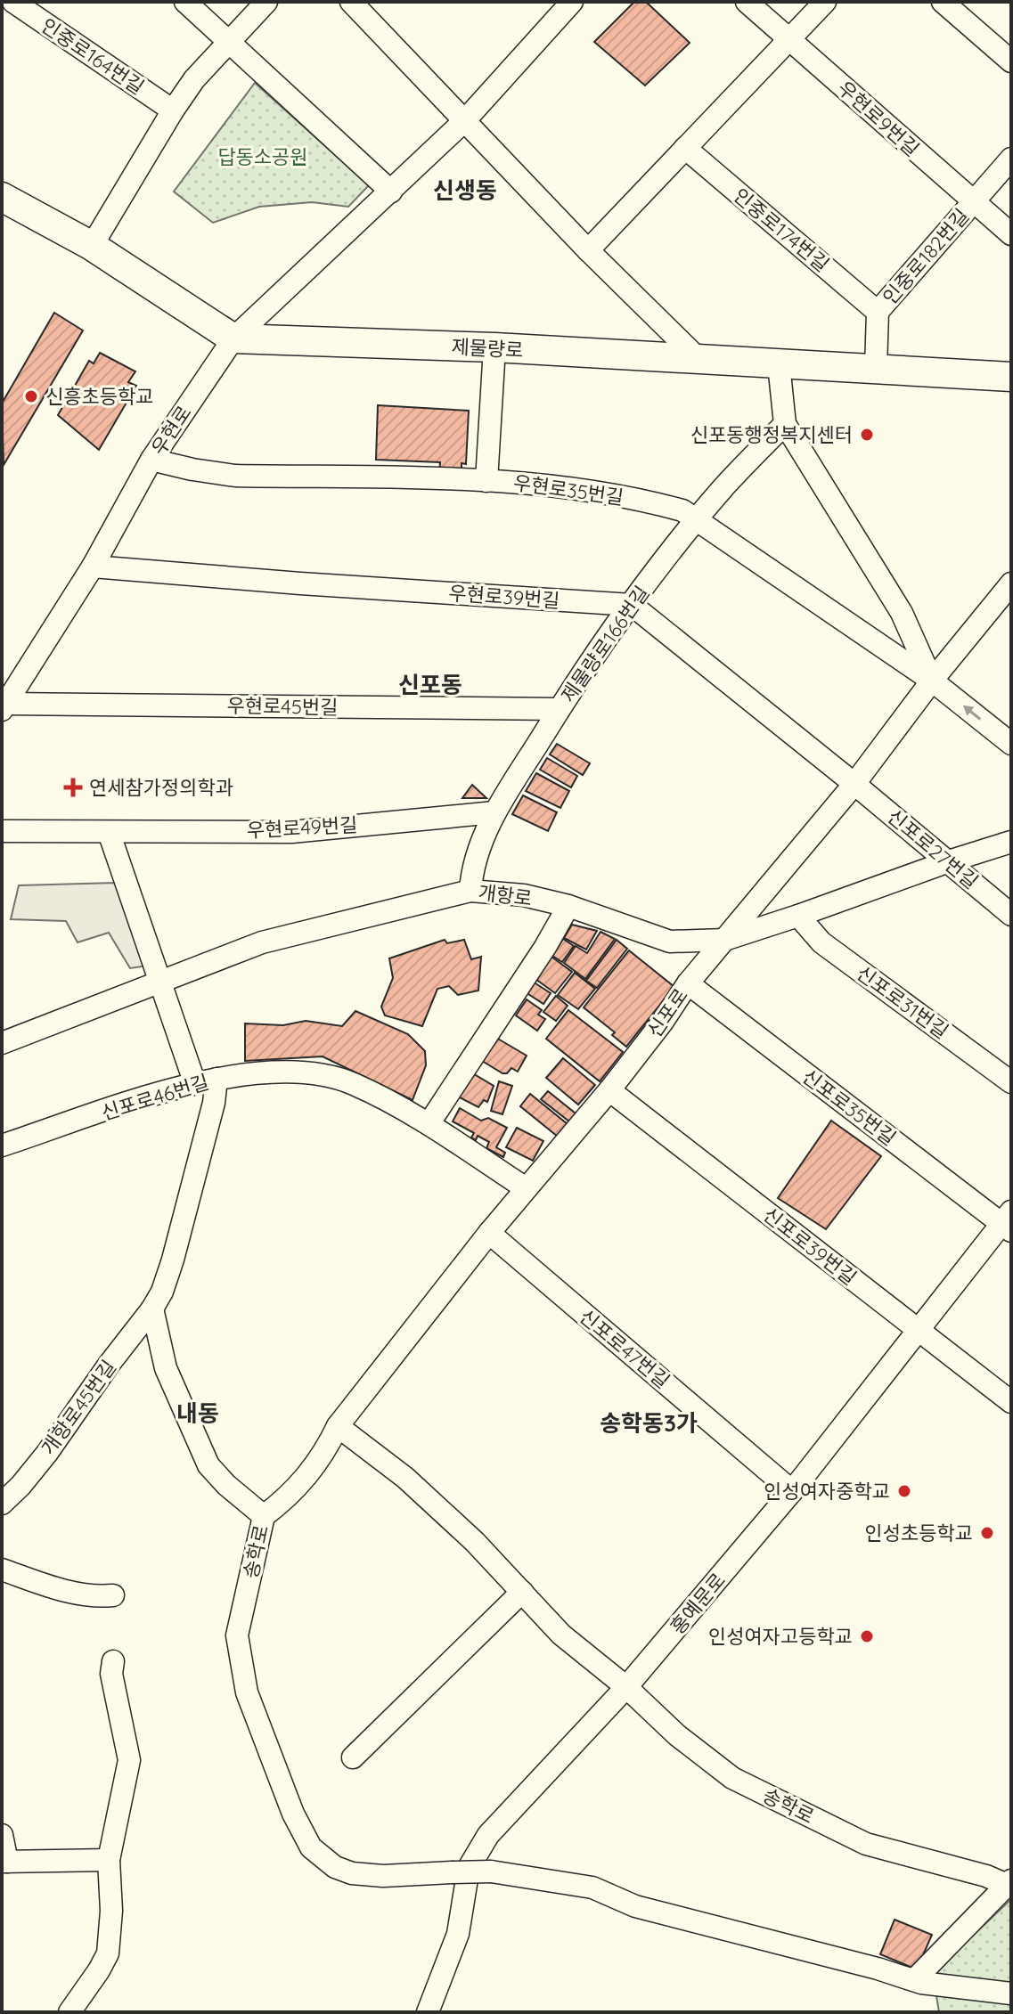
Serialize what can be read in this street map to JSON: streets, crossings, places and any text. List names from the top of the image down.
{
  "streets": {
    "main road": ["제물량로"],
    "street": [
      "인중로164번길",
      "우현로9번길",
      "인중로174번길",
      "인중로182번길",
      "우현로",
      "우현로35번길",
      "우현로39번길",
      "제물량로166번길",
      "우현로45번길",
      "우현로49번길",
      "신포로27번길",
      "개항로",
      "신포로31번길",
      "신포로",
      "신포로46번길",
      "신포로35번길",
      "신포로39번길",
      "신포로47번길",
      "개항로45번길",
      "송학로",
      "홍예문로"
    ]
  },
  "crossings": [
    ["우현로9번길", "인중로182번길"],
    ["인중로174번길", "인중로182번길"],
    ["인중로182번길", "제물량로"],
    ["제물량로", "우현로"],
    ["우현로", "우현로35번길"],
    ["우현로", "우현로39번길"],
    ["우현로", "우현로45번길"],
    ["우현로35번길", "제물량로166번길"],
    ["우현로35번길", "신포로"],
    ["우현로39번길", "제물량로166번길"],
    ["제물량로166번길", "우현로45번길"],
    ["제물량로166번길", "우현로49번길"],
    ["제물량로166번길", "개항로"],
    ["신포로27번길", "개항로"],
    ["신포로27번길", "신포로"],
    ["개항로", "신포로31번길"],
    ["개항로", "신포로"],
    ["신포로", "신포로46번길"],
    ["신포로", "신포로35번길"],
    ["신포로", "신포로39번길"],
    ["신포로", "신포로47번길"],
    ["신포로", "송학로"],
    ["신포로46번길", "개항로45번길"],
    ["신포로35번길", "홍예문로"],
    ["신포로39번길", "홍예문로"],
    ["신포로47번길", "홍예문로"],
    ["송학로", "홍예문로"]
  ],
  "districts": [
    "신생동",
    "신포동",
    "내동",
    "송학동3가"
  ],
  "parks": ["답동소공원"],
  "places": {
    "other": [
      "신흥초등학교",
      "신포동행정복지센터",
      "인성여자중학교",
      "인성초등학교",
      "인성여자고등학교"
    ],
    "health": ["연세참가정의학과"]
  }
}
